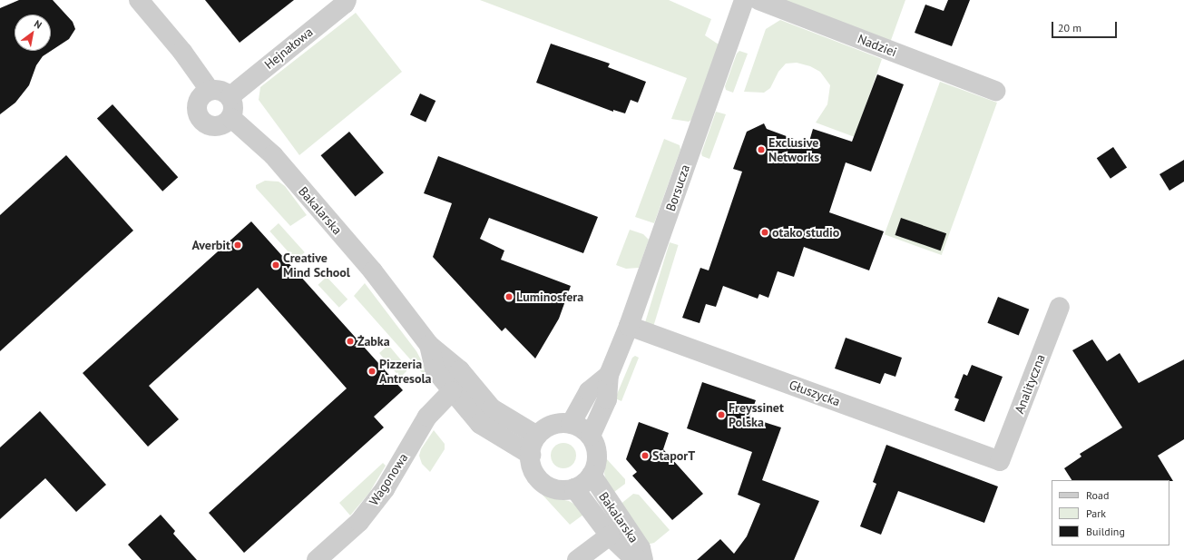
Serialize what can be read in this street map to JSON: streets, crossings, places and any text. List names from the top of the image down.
{
  "streets": {
    "street": [
      "Nadziei",
      "Hejnałowa",
      "Borsucza",
      "Bakalarska",
      "Analityczna",
      "Głuszycka",
      "Wagonowa"
    ]
  },
  "crossings": [
    ["Hejnałowa", "Bakalarska"],
    ["Borsucza", "Bakalarska"],
    ["Borsucza", "Głuszycka"],
    ["Bakalarska", "Wagonowa"],
    ["Analityczna", "Głuszycka"]
  ],
  "places": [
    "Exclusive Networks",
    "otako studio",
    "Averbit",
    "Creative Mind School",
    "Luminosfera",
    "Żabka",
    "Pizzeria Antresola",
    "Freyssinet Polska",
    "StaporT"
  ],
  "legend": ["Road", "Park", "Building"],
  "scale_bar": "20 m",
  "north": "top right"
}
